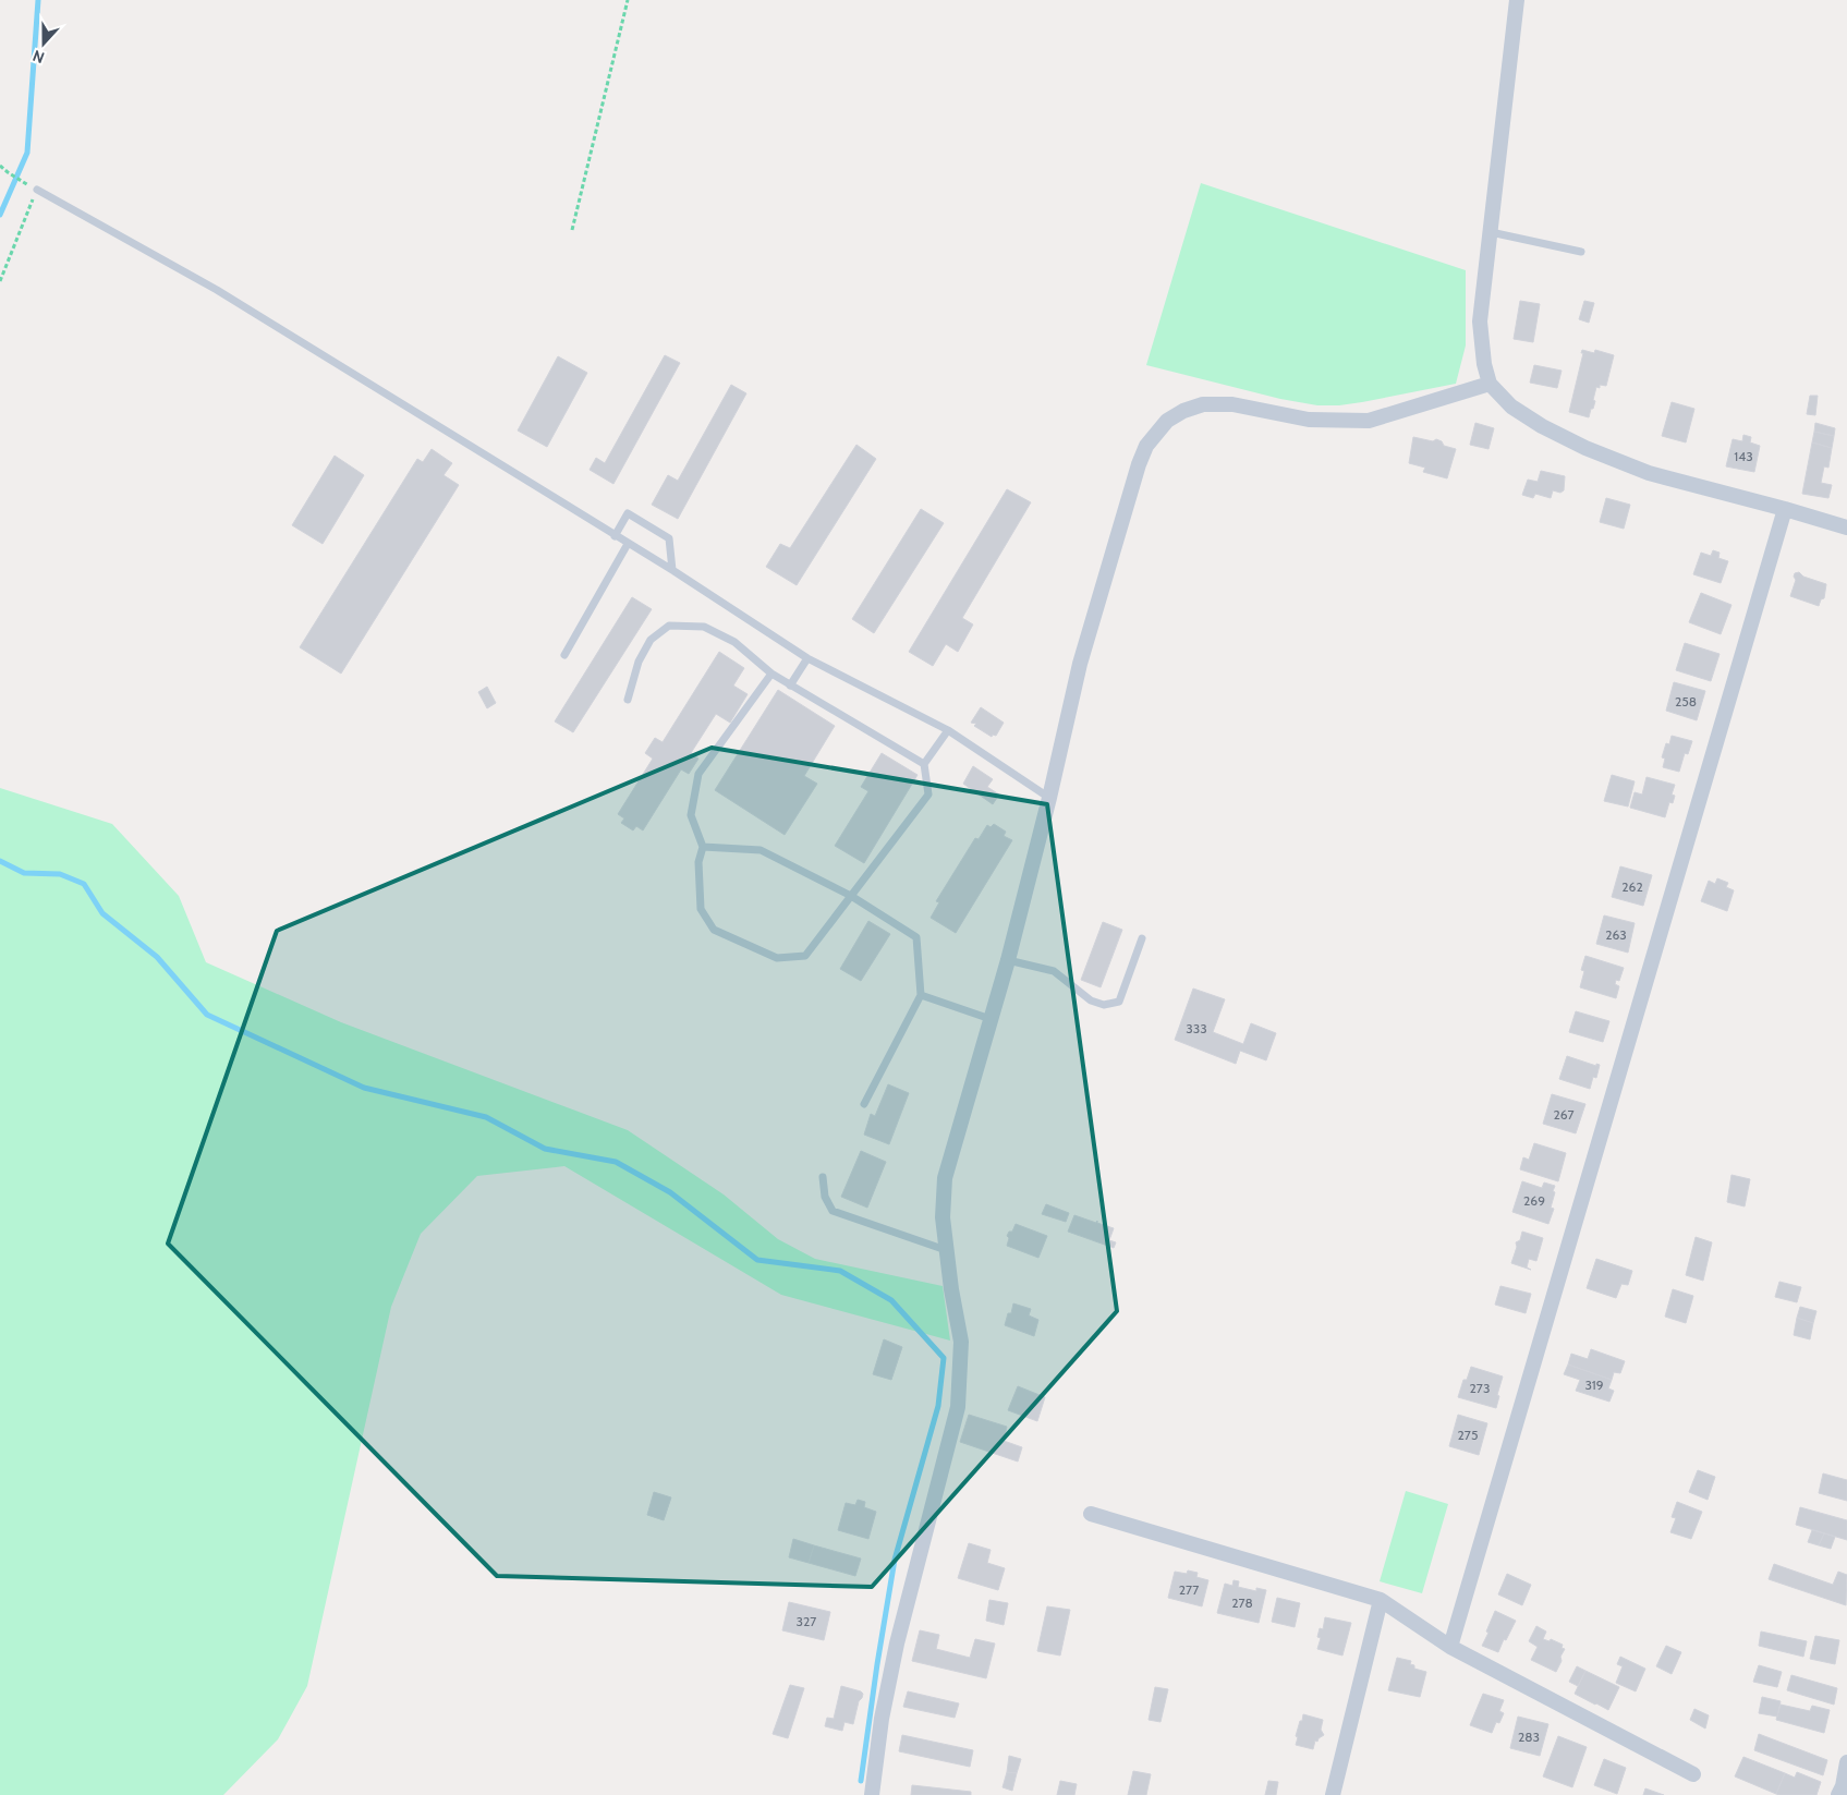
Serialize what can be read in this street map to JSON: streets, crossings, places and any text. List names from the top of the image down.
{
  "house_numbers": [
    "143",
    "258",
    "262",
    "263",
    "333",
    "267",
    "269",
    "319",
    "273",
    "275",
    "277",
    "278",
    "327",
    "283"
  ],
  "north": "bottom"
}
